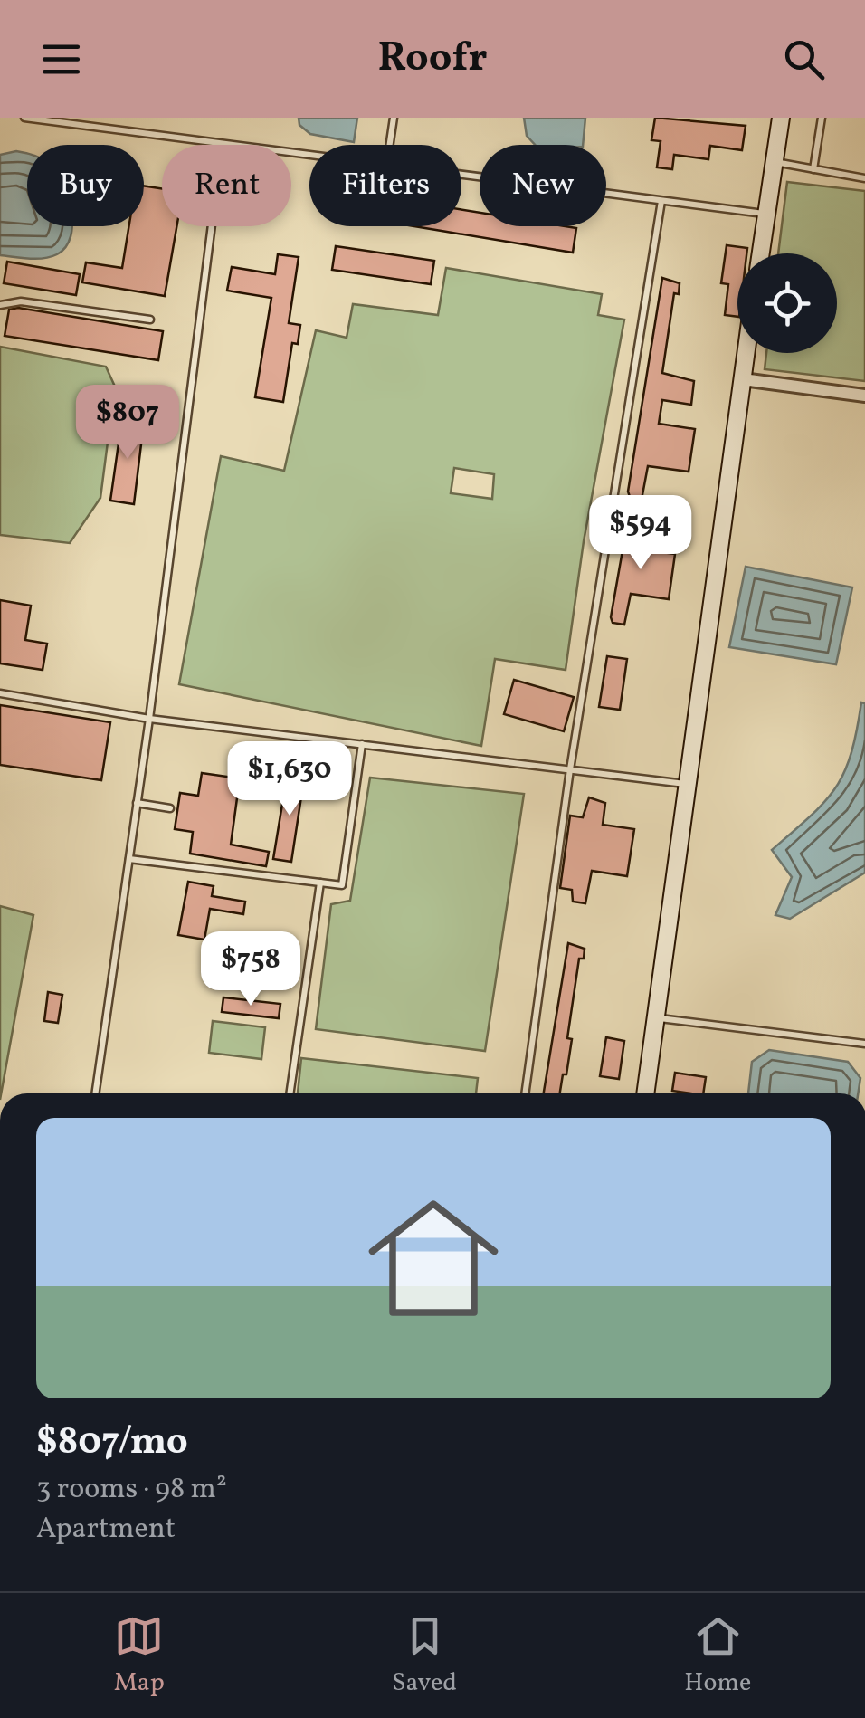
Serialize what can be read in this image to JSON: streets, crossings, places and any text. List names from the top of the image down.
{
  "page": {
    "header": "Roofr",
    "chip": [
      "Buy",
      "Rent",
      "Filters",
      "New"
    ],
    "price": [
      "$807",
      "$594",
      "$1,630",
      "$758"
    ],
    "list": [
      {
        "name": "$807/mo",
        "note": "3 rooms · 98 m² · Apartment"
      }
    ],
    "tabs": ["Map", "Saved", "Home"]
  }
}
